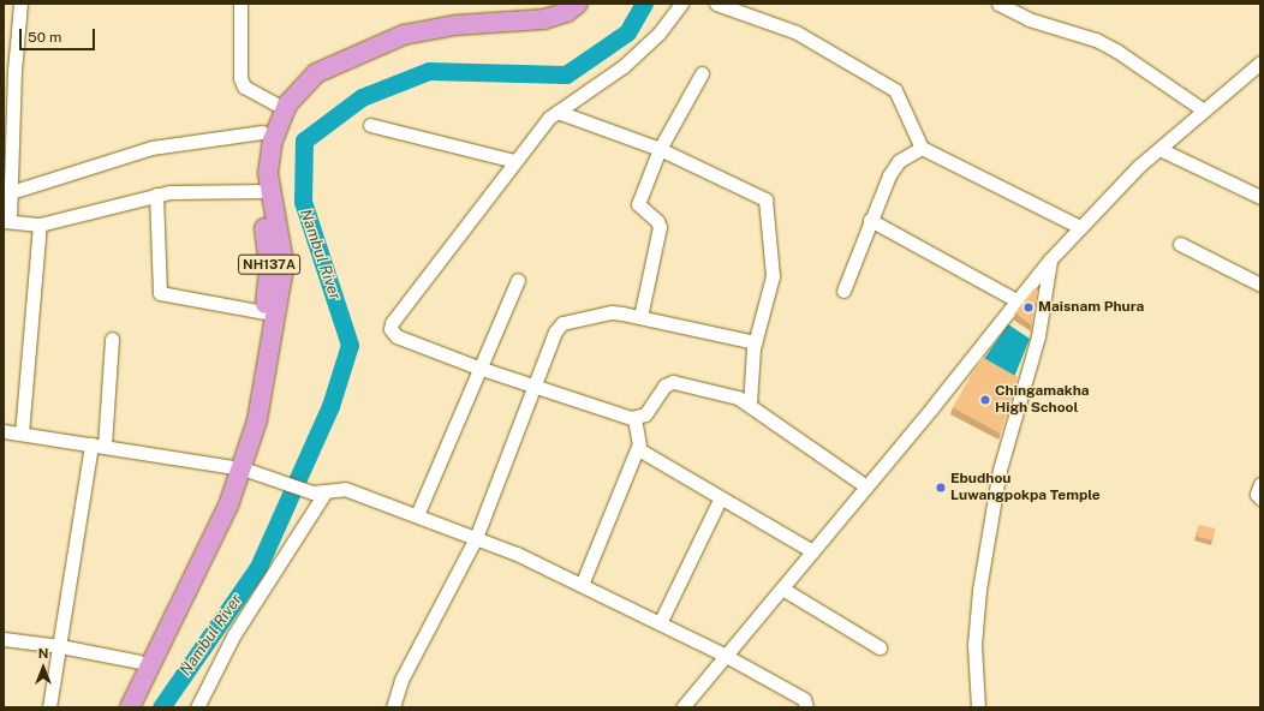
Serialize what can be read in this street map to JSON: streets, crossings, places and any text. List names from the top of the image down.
{
  "streets": {
    "highway": ["NH137A"]
  },
  "water": ["Nambul River"],
  "places": ["Maisnam Phura", "Chingamakha High School", "Ebudhou Luwangpokpa Temple"],
  "scale_bar": "50 m",
  "north": "top"
}
